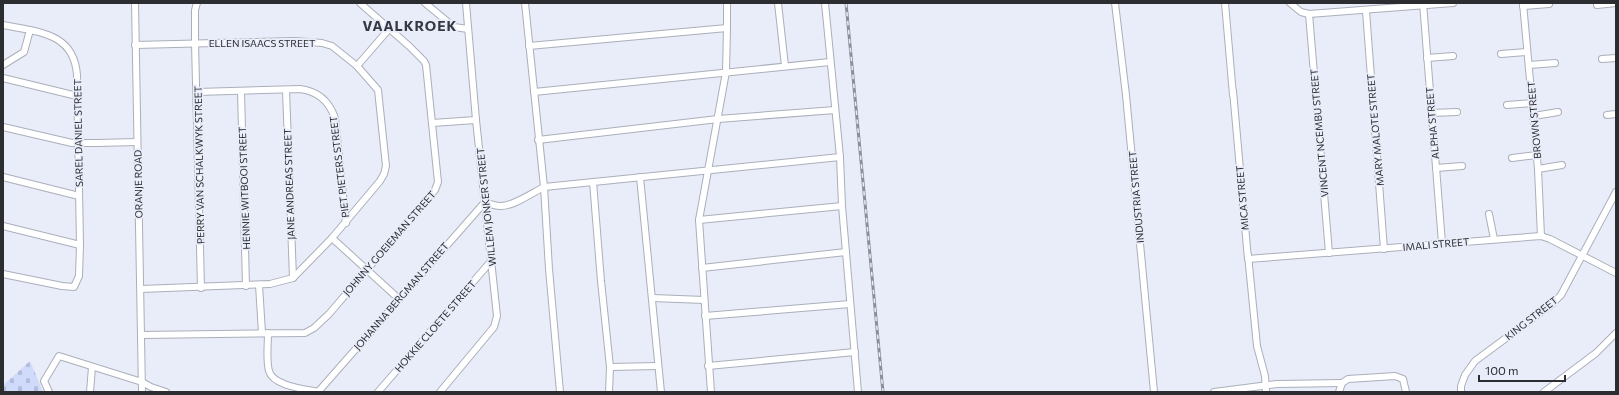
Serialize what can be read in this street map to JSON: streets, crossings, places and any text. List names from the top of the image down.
{
  "streets": {
    "street": [
      "ELLEN ISAACS STREET",
      "BROWN STREET",
      "ALPHA STREET",
      "MARY MALOTE STREET",
      "SAREL DANIEL STREET",
      "VINCENT NCEMBU STREET",
      "PERRY VAN SCHALKWYK STREET",
      "PIET PIETERS STREET",
      "ORANJE ROAD",
      "JANE ANDREAS STREET",
      "HENNIE WITBOOI STREET",
      "INDUSTRIA STREET",
      "MICA STREET",
      "WILLEM JONKER STREET",
      "JOHNNY GOEIEMAN STREET",
      "IMALI STREET",
      "JOHANNA BERGMAN STREET",
      "KING STREET",
      "HOKKIE CLOETE STREET"
    ]
  },
  "crossings": [
    ["ELLEN ISAACS STREET", "PERRY VAN SCHALKWYK STREET"],
    ["ELLEN ISAACS STREET", "PIET PIETERS STREET"],
    ["ELLEN ISAACS STREET", "ORANJE ROAD"],
    ["ELLEN ISAACS STREET", "JANE ANDREAS STREET"],
    ["BROWN STREET", "IMALI STREET"],
    ["ALPHA STREET", "IMALI STREET"],
    ["MARY MALOTE STREET", "IMALI STREET"],
    ["VINCENT NCEMBU STREET", "IMALI STREET"],
    ["PERRY VAN SCHALKWYK STREET", "PIET PIETERS STREET"],
    ["PIET PIETERS STREET", "JANE ANDREAS STREET"],
    ["PIET PIETERS STREET", "HENNIE WITBOOI STREET"],
    ["ORANJE ROAD", "JOHNNY GOEIEMAN STREET"],
    ["MICA STREET", "IMALI STREET"],
    ["WILLEM JONKER STREET", "JOHANNA BERGMAN STREET"],
    ["WILLEM JONKER STREET", "HOKKIE CLOETE STREET"],
    ["IMALI STREET", "KING STREET"]
  ],
  "districts": ["VAALKROEK"],
  "scale_bar": "100 m"
}
